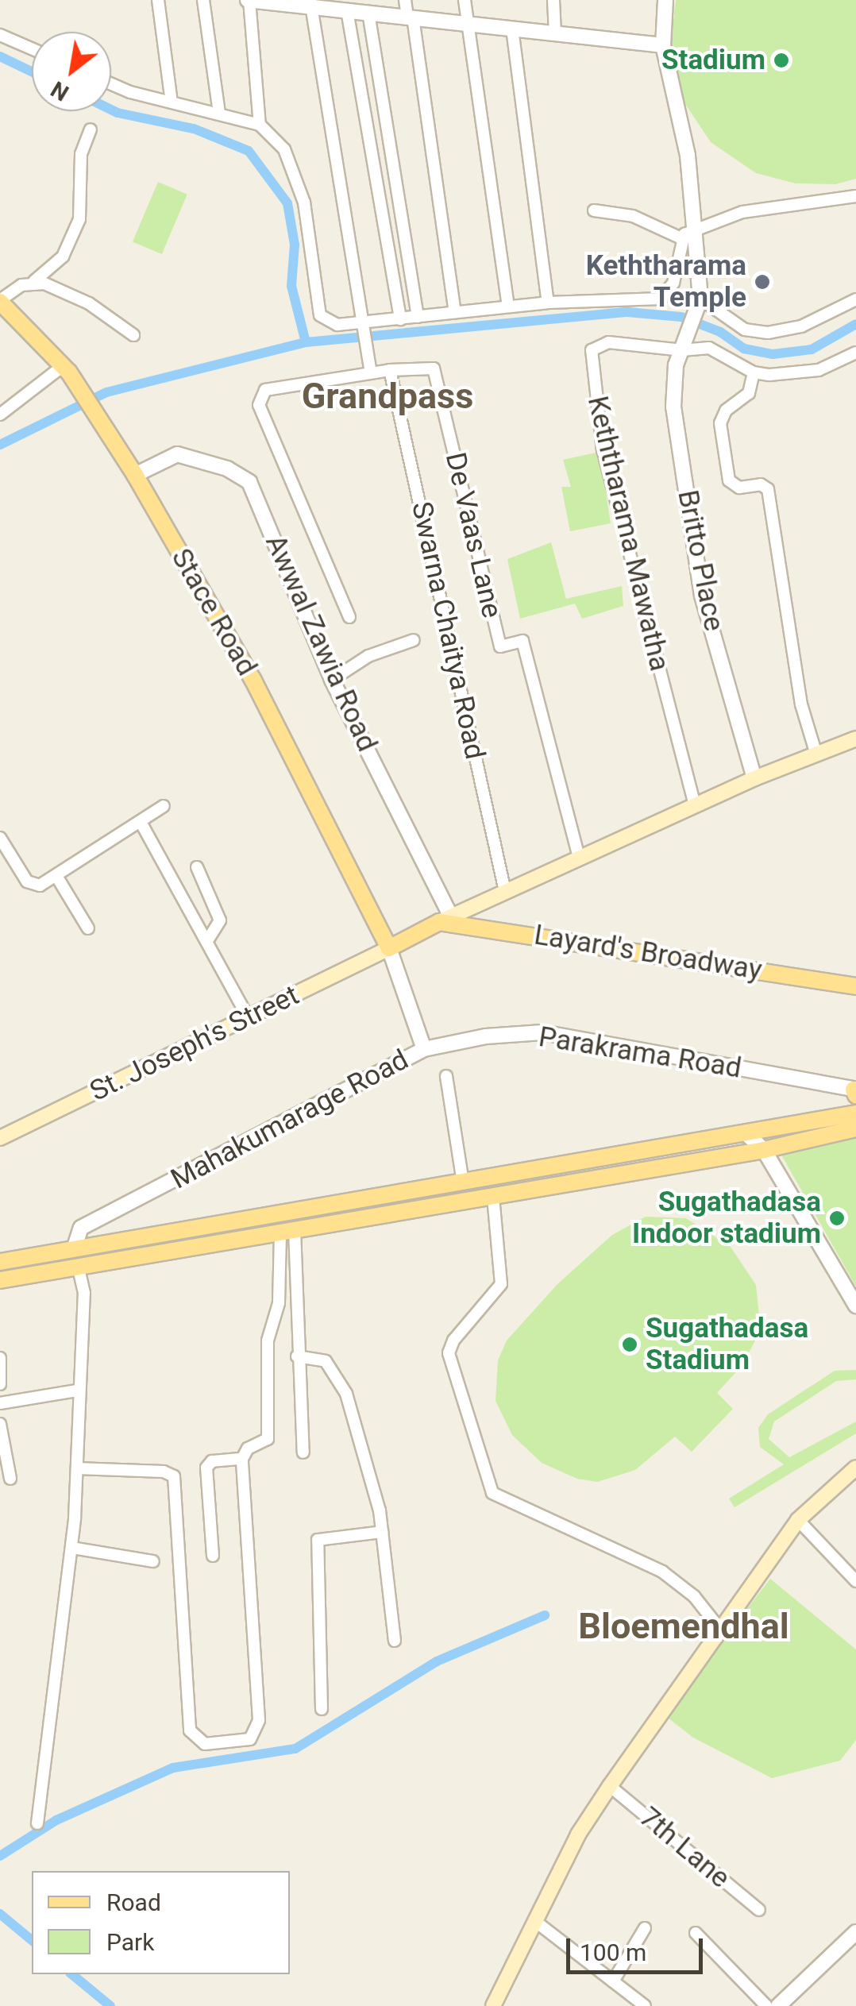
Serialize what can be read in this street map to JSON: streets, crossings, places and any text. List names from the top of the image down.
{
  "streets": {
    "main road": ["Stace Road", "Layard's Broadway", "St. Joseph's Street"],
    "street": [
      "Keththarama Mawatha",
      "De Vaas Lane",
      "Britto Place",
      "Swarna Chaitya Road",
      "Awwal Zawia Road",
      "Parakrama Road",
      "Mahakumarage Road",
      "7th Lane"
    ]
  },
  "crossings": [
    ["Keththarama Mawatha", "Britto Place"],
    ["De Vaas Lane", "Swarna Chaitya Road"],
    ["Stace Road", "Awwal Zawia Road"],
    ["Stace Road", "St. Joseph's Street"],
    ["Stace Road", "Mahakumarage Road"],
    ["Awwal Zawia Road", "Layard's Broadway"],
    ["St. Joseph's Street", "Mahakumarage Road"],
    ["Parakrama Road", "Mahakumarage Road"]
  ],
  "districts": ["Grandpass", "Bloemendhal"],
  "places": [
    "Stadium",
    "Keththarama Temple",
    "Sugathadasa Indoor stadium",
    "Sugathadasa Stadium"
  ],
  "legend": ["Road", "Park"],
  "scale_bar": "100 m",
  "north": "bottom left"
}
